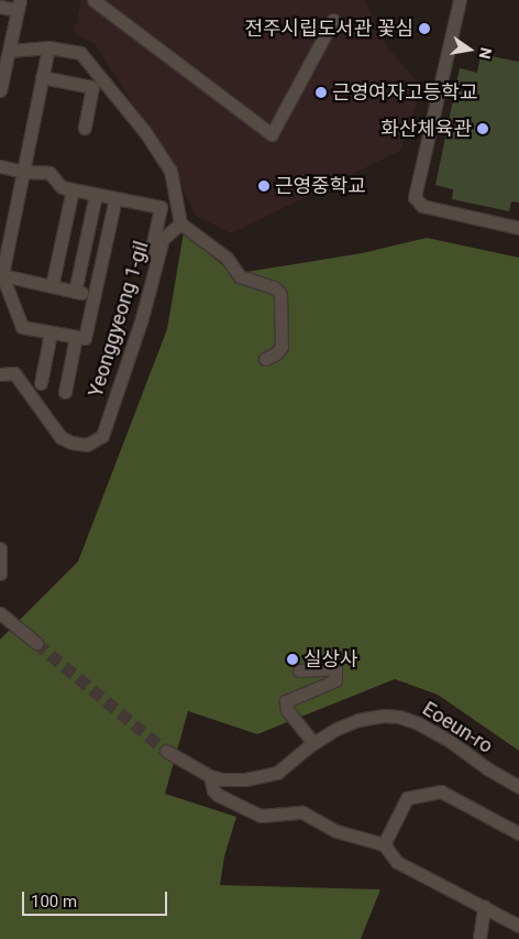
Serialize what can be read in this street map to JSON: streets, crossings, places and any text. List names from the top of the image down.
{
  "streets": {
    "street": ["Yeonggyeong 1-gil", "Eoeun-ro"]
  },
  "places": [
    "전주시립도서관 꽃심",
    "근영여자고등학교",
    "화산체육관",
    "근영중학교",
    "실상사"
  ],
  "scale_bar": "100 m",
  "north": "right"
}
